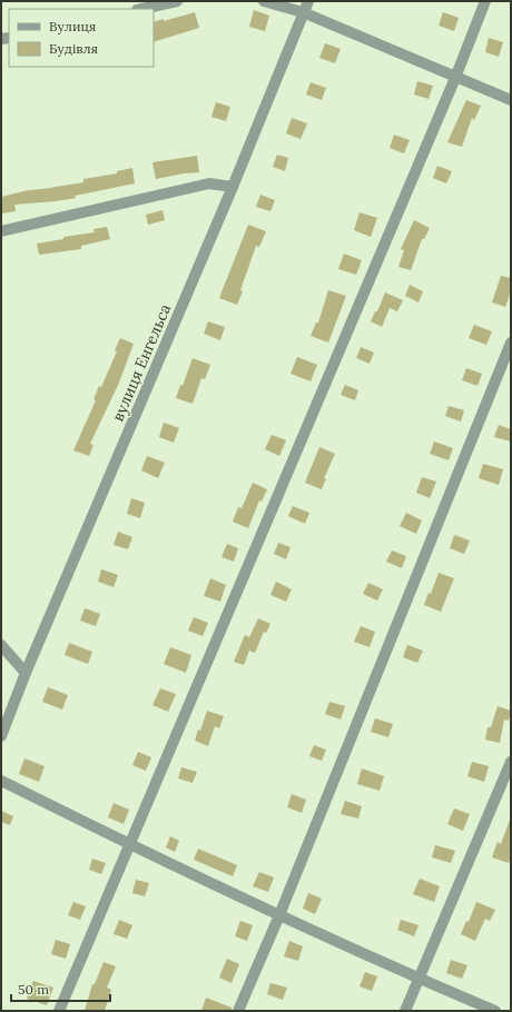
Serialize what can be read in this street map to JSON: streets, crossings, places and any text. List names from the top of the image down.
{
  "streets": {
    "street": ["вулиця Енгельса"]
  },
  "legend": ["Вулиця", "Будівля"],
  "scale_bar": "50 m"
}
